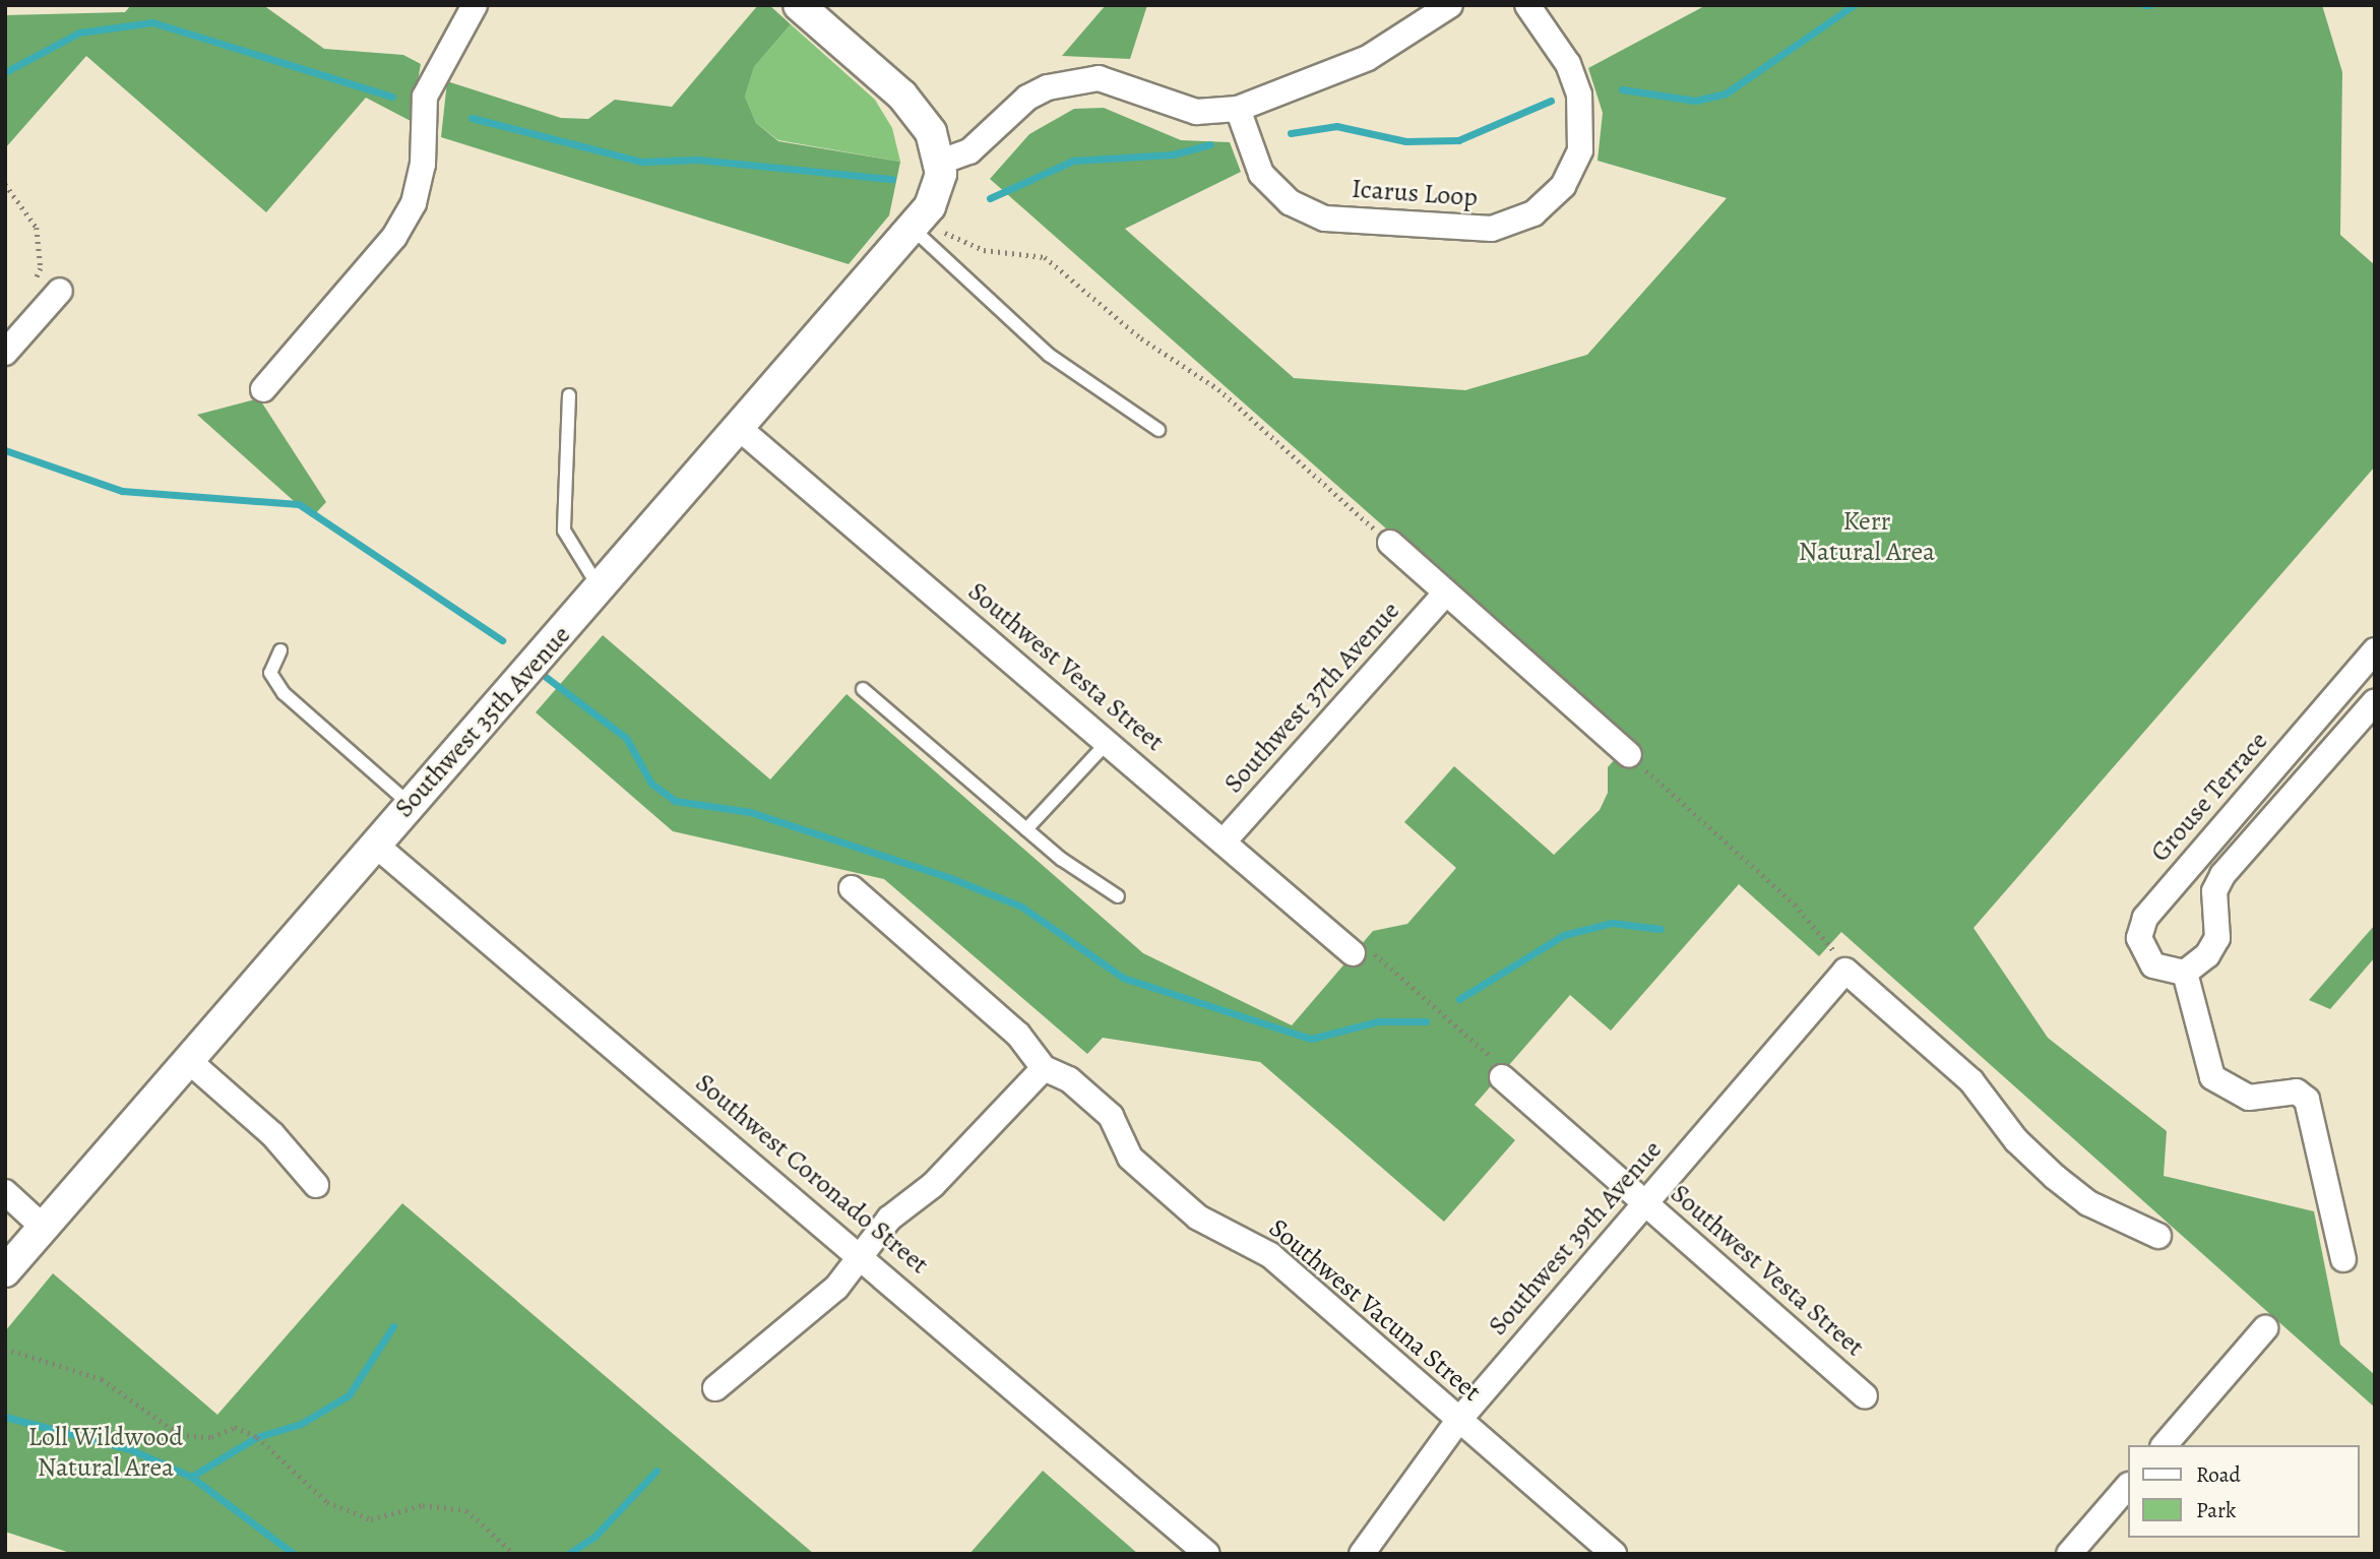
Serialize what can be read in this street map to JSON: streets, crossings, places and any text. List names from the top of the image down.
{
  "streets": {
    "street": [
      "Icarus Loop",
      "Southwest Vesta Street",
      "Southwest 37th Avenue",
      "Southwest 35th Avenue",
      "Grouse Terrace",
      "Southwest Coronado Street",
      "Southwest 39th Avenue",
      "Southwest Vacuna Street"
    ]
  },
  "crossings": [
    ["Southwest Vesta Street", "Southwest 37th Avenue"],
    ["Southwest Vesta Street", "Southwest 35th Avenue"],
    ["Southwest Vesta Street", "Southwest 39th Avenue"],
    ["Southwest 35th Avenue", "Southwest Coronado Street"],
    ["Southwest 39th Avenue", "Southwest Vacuna Street"]
  ],
  "parks": ["Kerr Natural Area", "Loll Wildwood Natural Area"],
  "legend": ["Road", "Park"]
}
